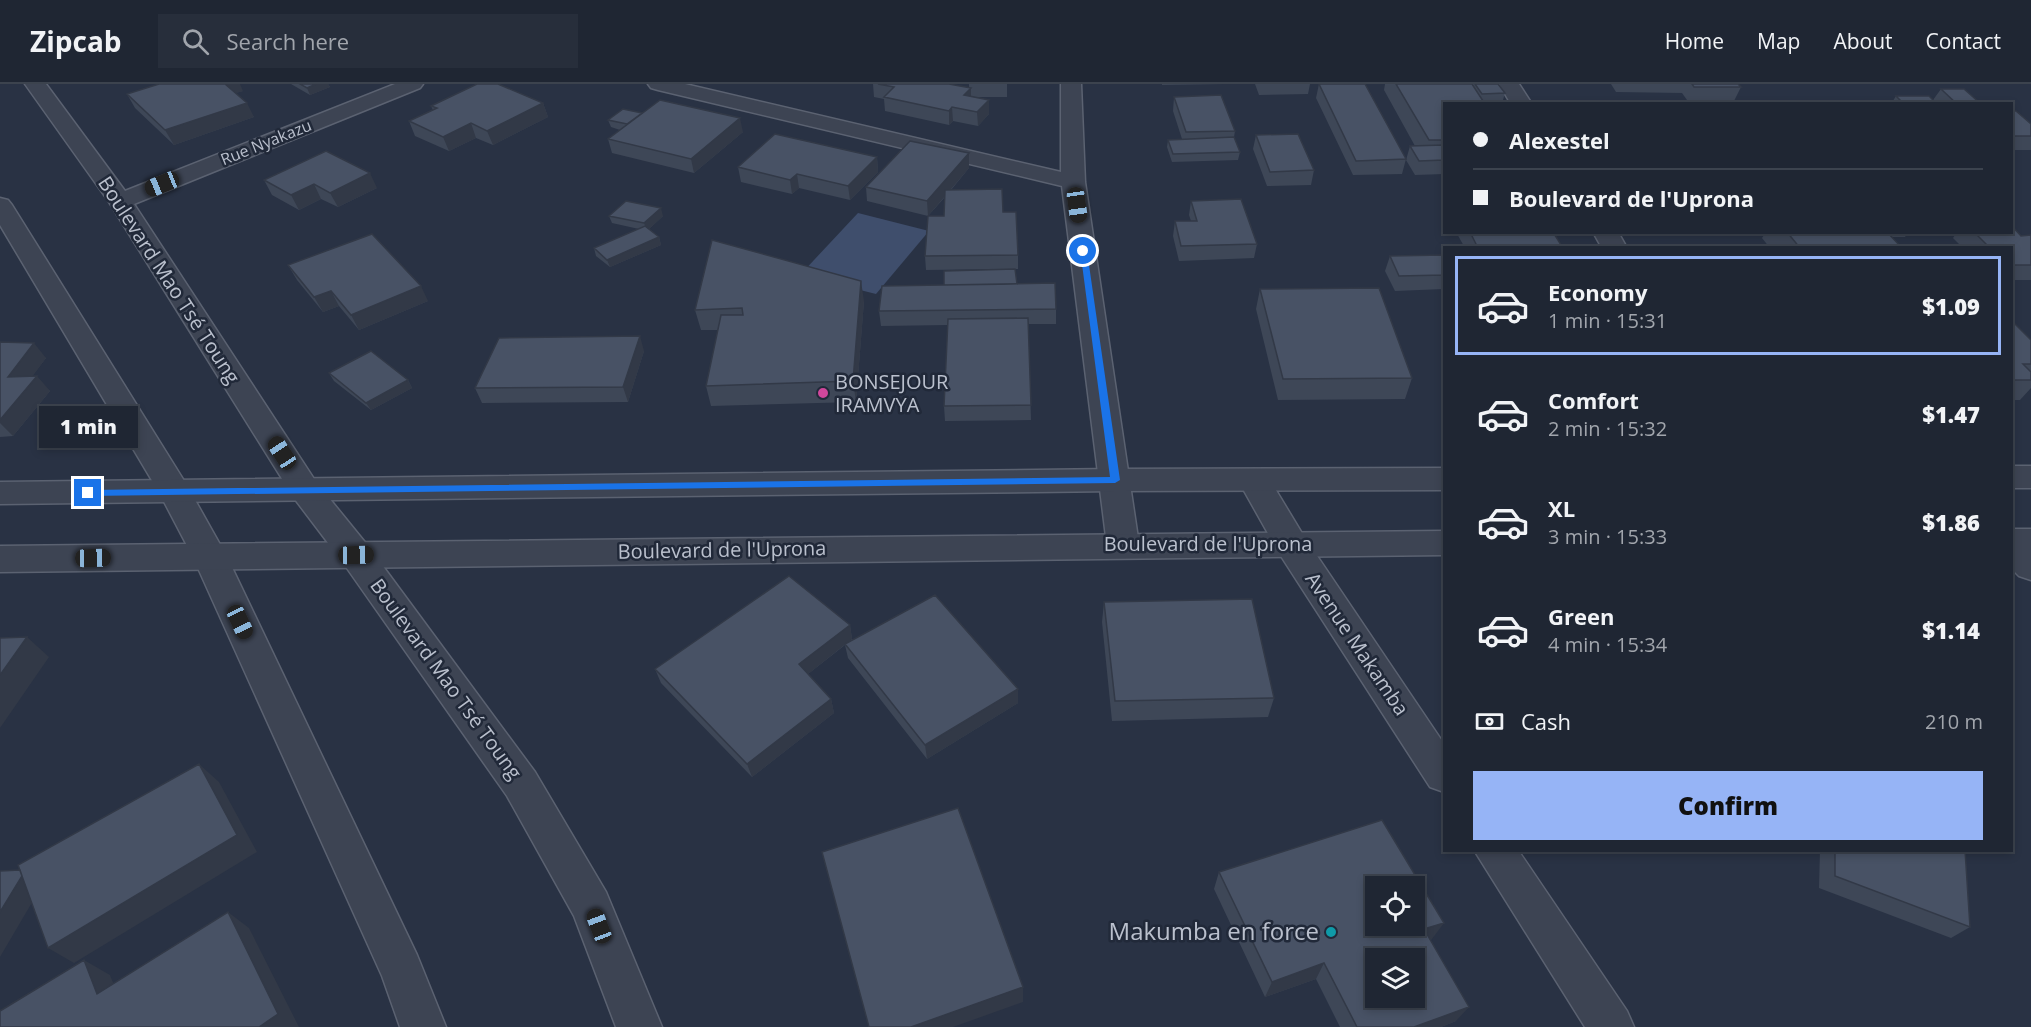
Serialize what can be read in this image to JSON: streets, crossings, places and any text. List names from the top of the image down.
{
  "streets": {
    "street": [
      "Rue Nyakazu",
      "Boulevard Mao Tsé Toung",
      "Boulevard de l'Uprona",
      "Avenue Makamba"
    ]
  },
  "crossings": [
    ["Rue Nyakazu", "Boulevard Mao Tsé Toung"],
    ["Boulevard Mao Tsé Toung", "Boulevard de l'Uprona"],
    ["Boulevard de l'Uprona", "Avenue Makamba"]
  ],
  "places": ["BONSEJOUR IRAMVYA", "Makumba en force"],
  "page": {
    "header": "Zipcab",
    "search": "Search here",
    "nav": [
      "Home",
      "Map",
      "About",
      "Contact"
    ],
    "banner": ["Alexestel", "Boulevard de l'Uprona"],
    "list": [
      {
        "name": "Economy",
        "note": "1 min · 15:31",
        "value": "$1.09"
      },
      {
        "name": "Comfort",
        "note": "2 min · 15:32",
        "value": "$1.47"
      },
      {
        "name": "XL",
        "note": "3 min · 15:33",
        "value": "$1.86"
      },
      {
        "name": "Green",
        "note": "4 min · 15:34",
        "value": "$1.14"
      }
    ],
    "bubble": "1 min",
    "pay": ["Cash", "210 m"],
    "buttons": "Confirm"
  }
}
